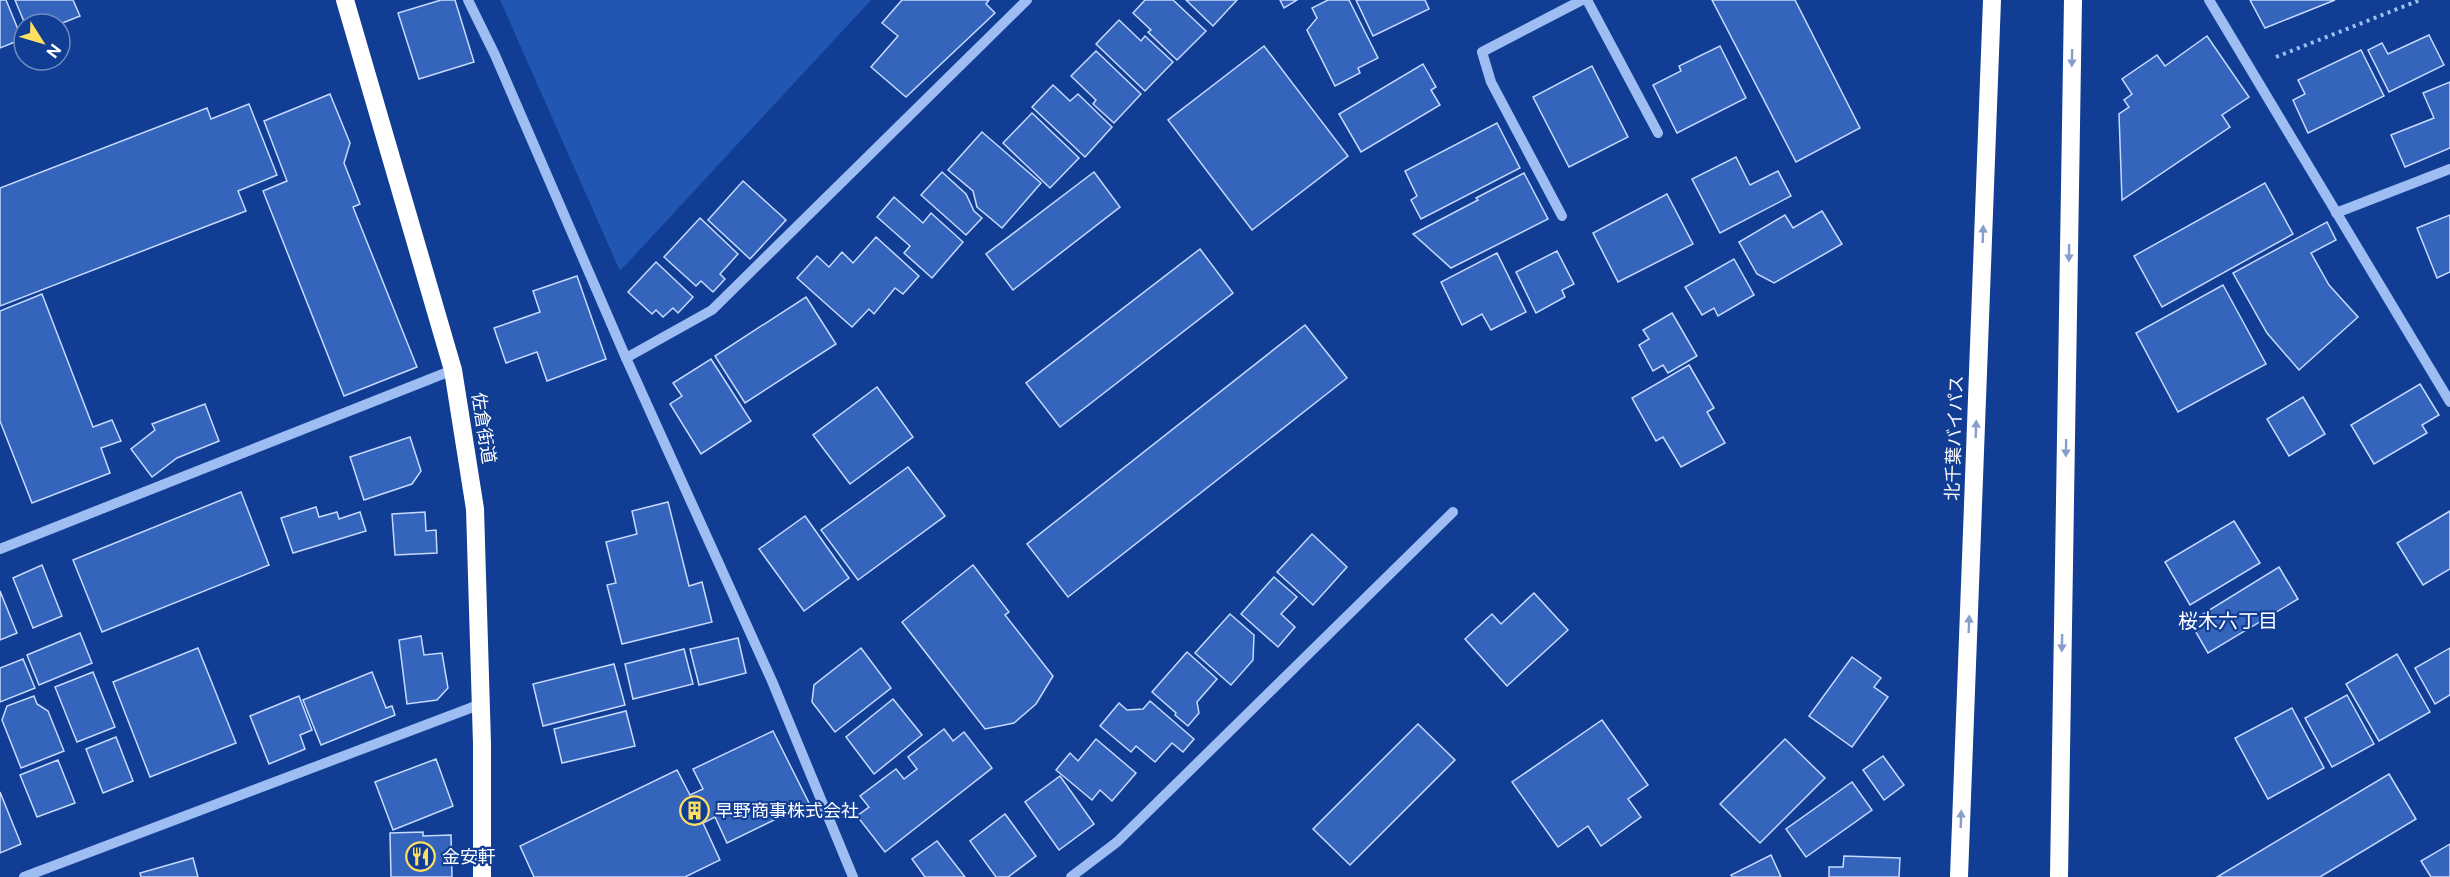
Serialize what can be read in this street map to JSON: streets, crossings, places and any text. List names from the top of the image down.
{
  "streets": {
    "highway": ["佐倉街道", "北千葉バイパス"]
  },
  "districts": ["桜木六丁目"],
  "places": {
    "building": ["早野商事株式会社"],
    "restaurant": ["金安軒"]
  },
  "north": "bottom right"
}
